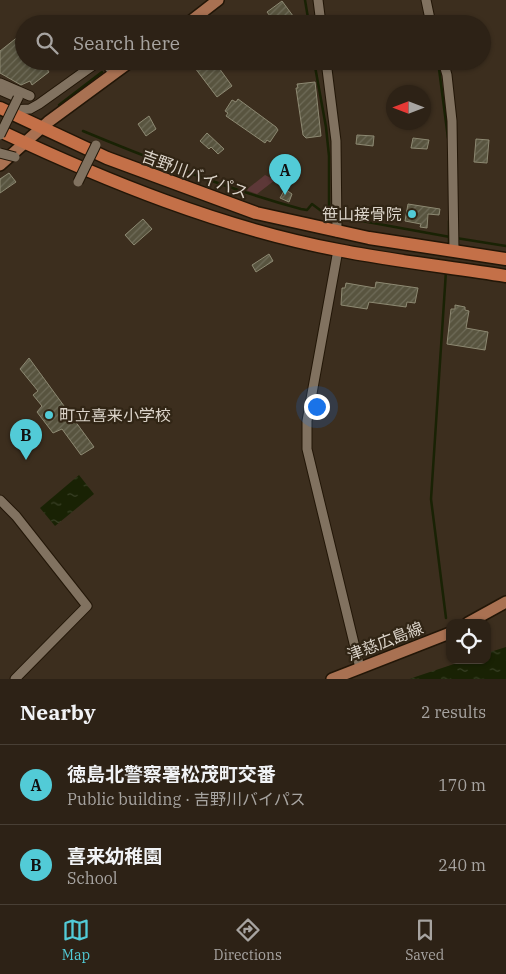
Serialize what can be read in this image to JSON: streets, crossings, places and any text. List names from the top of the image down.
{
  "streets": {
    "highway": ["吉野川バイパス"],
    "main road": ["津慈広島線"]
  },
  "places": ["笹山接骨院", "町立喜来小学校"],
  "north": "left",
  "page": {
    "search": "Search here",
    "pins": ["A", "B"],
    "heading": ["Nearby", "2 results"],
    "list": [
      {
        "mark": "A",
        "name": "徳島北警察署松茂町交番",
        "note": "Public building · 吉野川バイパス",
        "value": "170 m"
      },
      {
        "mark": "B",
        "name": "喜来幼稚園",
        "note": "School",
        "value": "240 m"
      }
    ],
    "nav": ["Map", "Directions", "Saved"]
  }
}
